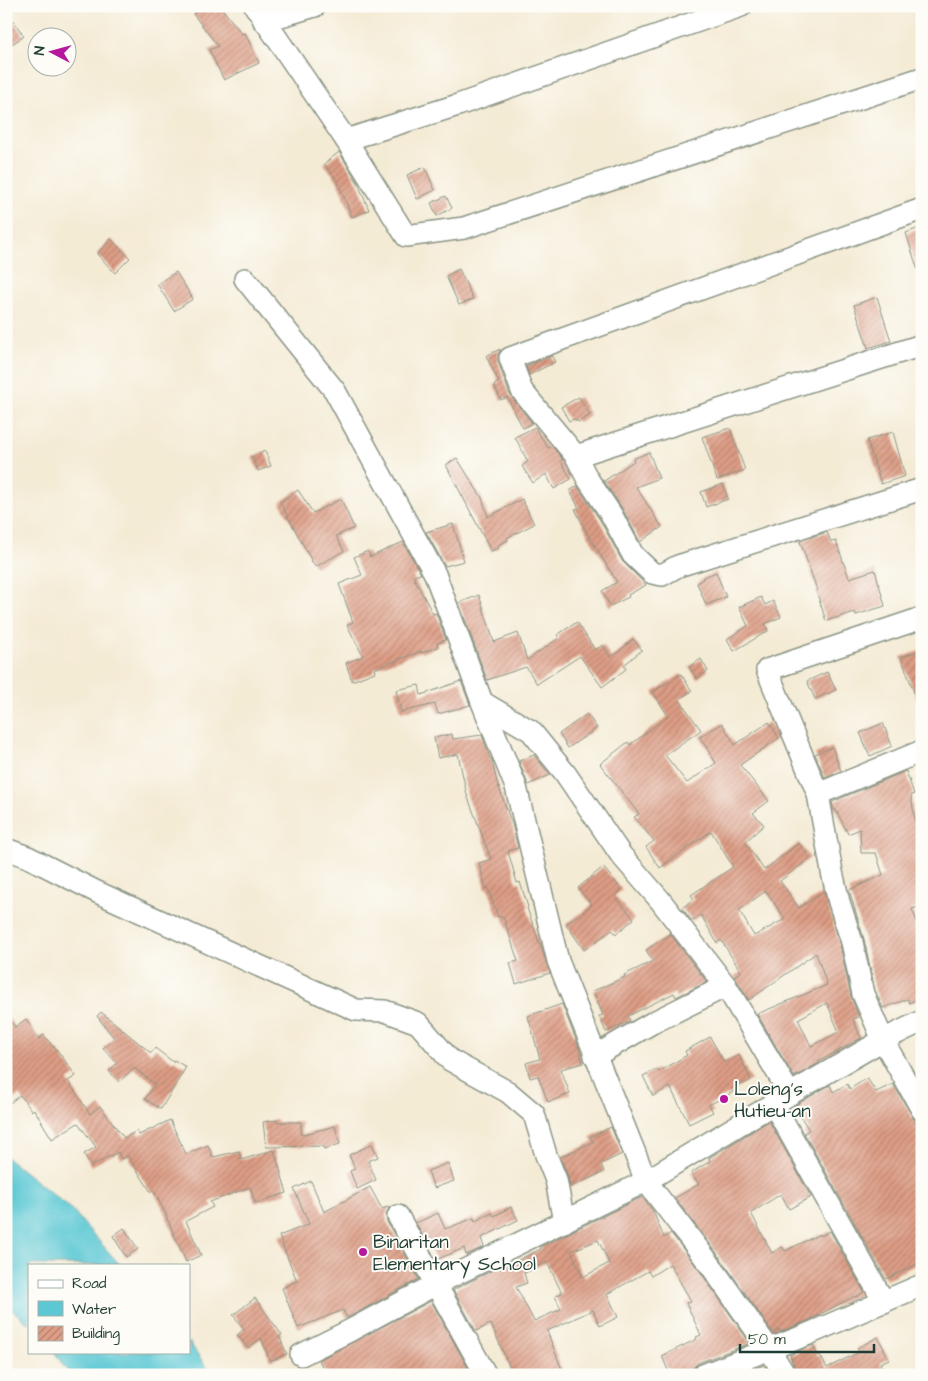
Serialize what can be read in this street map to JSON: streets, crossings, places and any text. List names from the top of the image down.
{
  "places": ["Loleng's Hutieu-an", "Binaritan Elementary School"],
  "legend": ["Road", "Water", "Building"],
  "scale_bar": "50 m",
  "north": "left"
}
